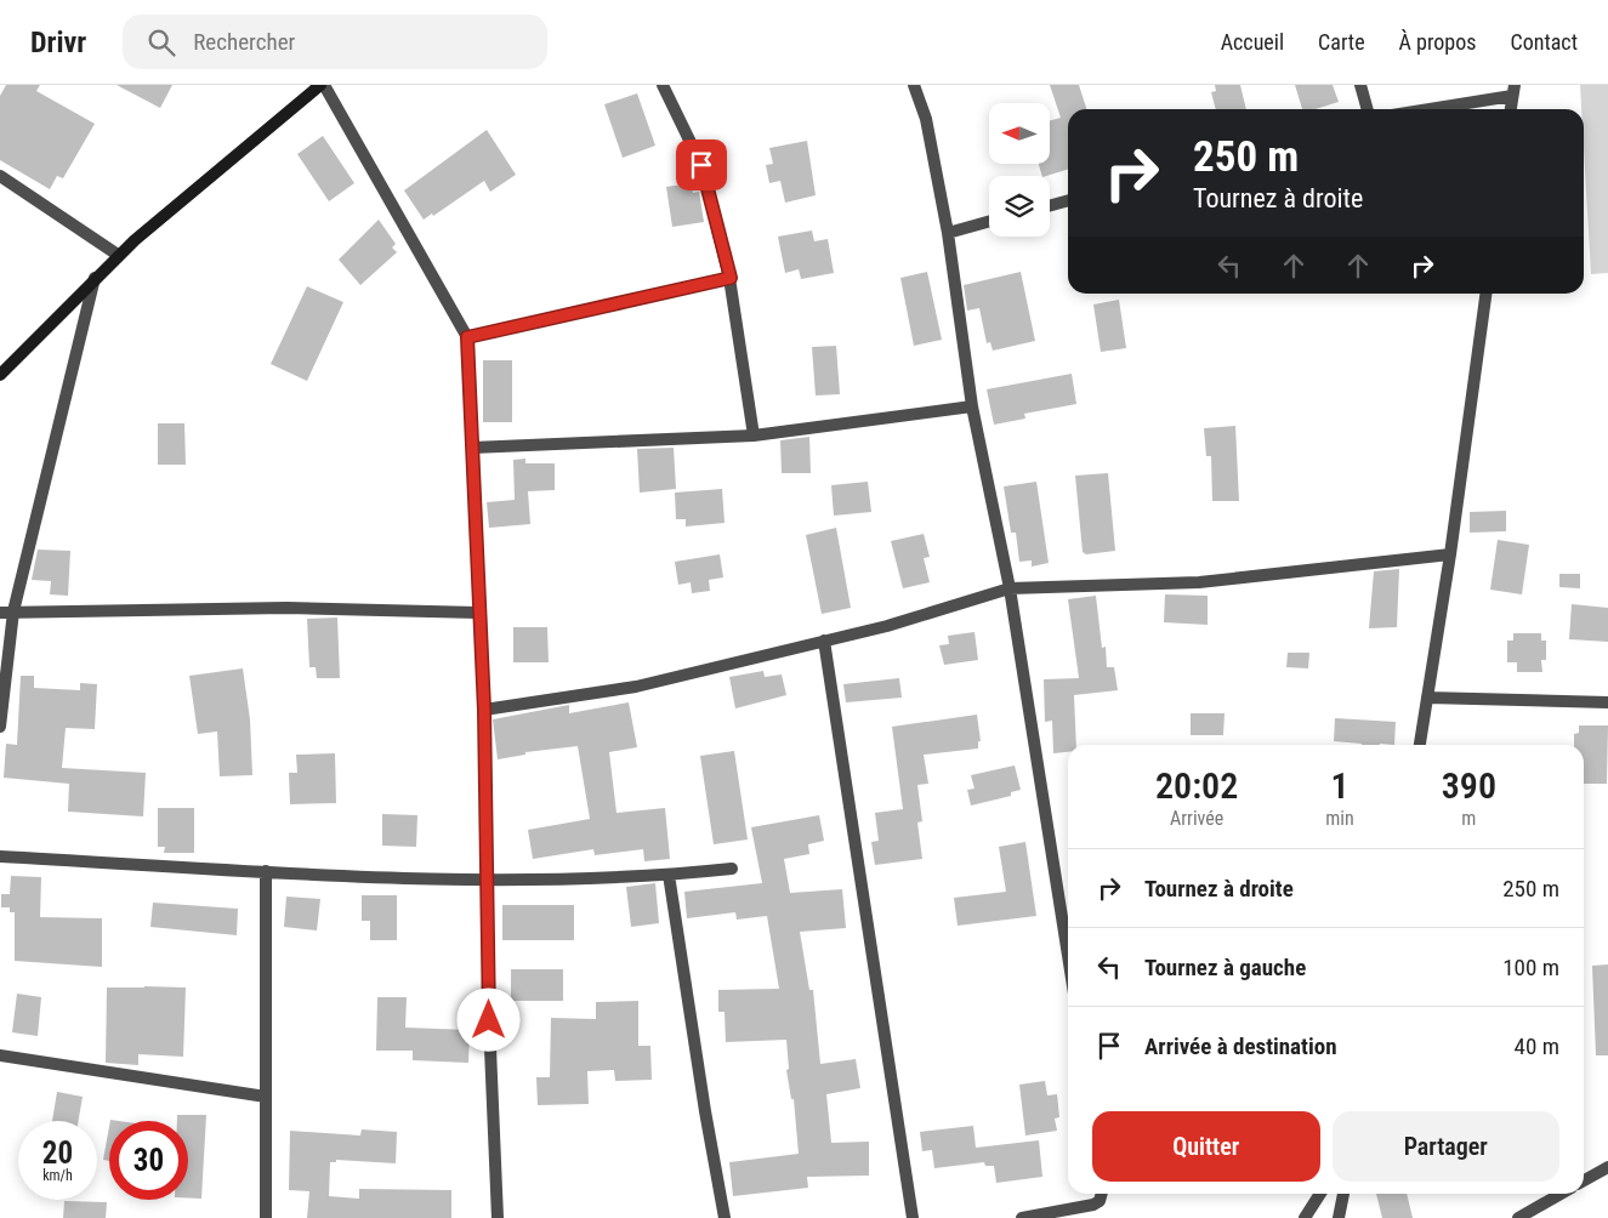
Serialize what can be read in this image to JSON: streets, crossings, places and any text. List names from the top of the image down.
{
  "north": "left",
  "page": {
    "header": "Drivr",
    "search": "Rechercher",
    "nav": [
      "Accueil",
      "Carte",
      "À propos",
      "Contact"
    ],
    "turn": ["250 m", "Tournez à droite"],
    "eta": [
      "20:02",
      "Arrivée",
      "1",
      "min",
      "390",
      "m"
    ],
    "list": [
      {
        "name": "Tournez à droite",
        "value": "250 m"
      },
      {
        "name": "Tournez à gauche",
        "value": "100 m"
      },
      {
        "name": "Arrivée à destination",
        "value": "40 m"
      }
    ],
    "buttons": ["Quitter", "Partager"],
    "speed": "20 km/h",
    "limit": "30"
  }
}
